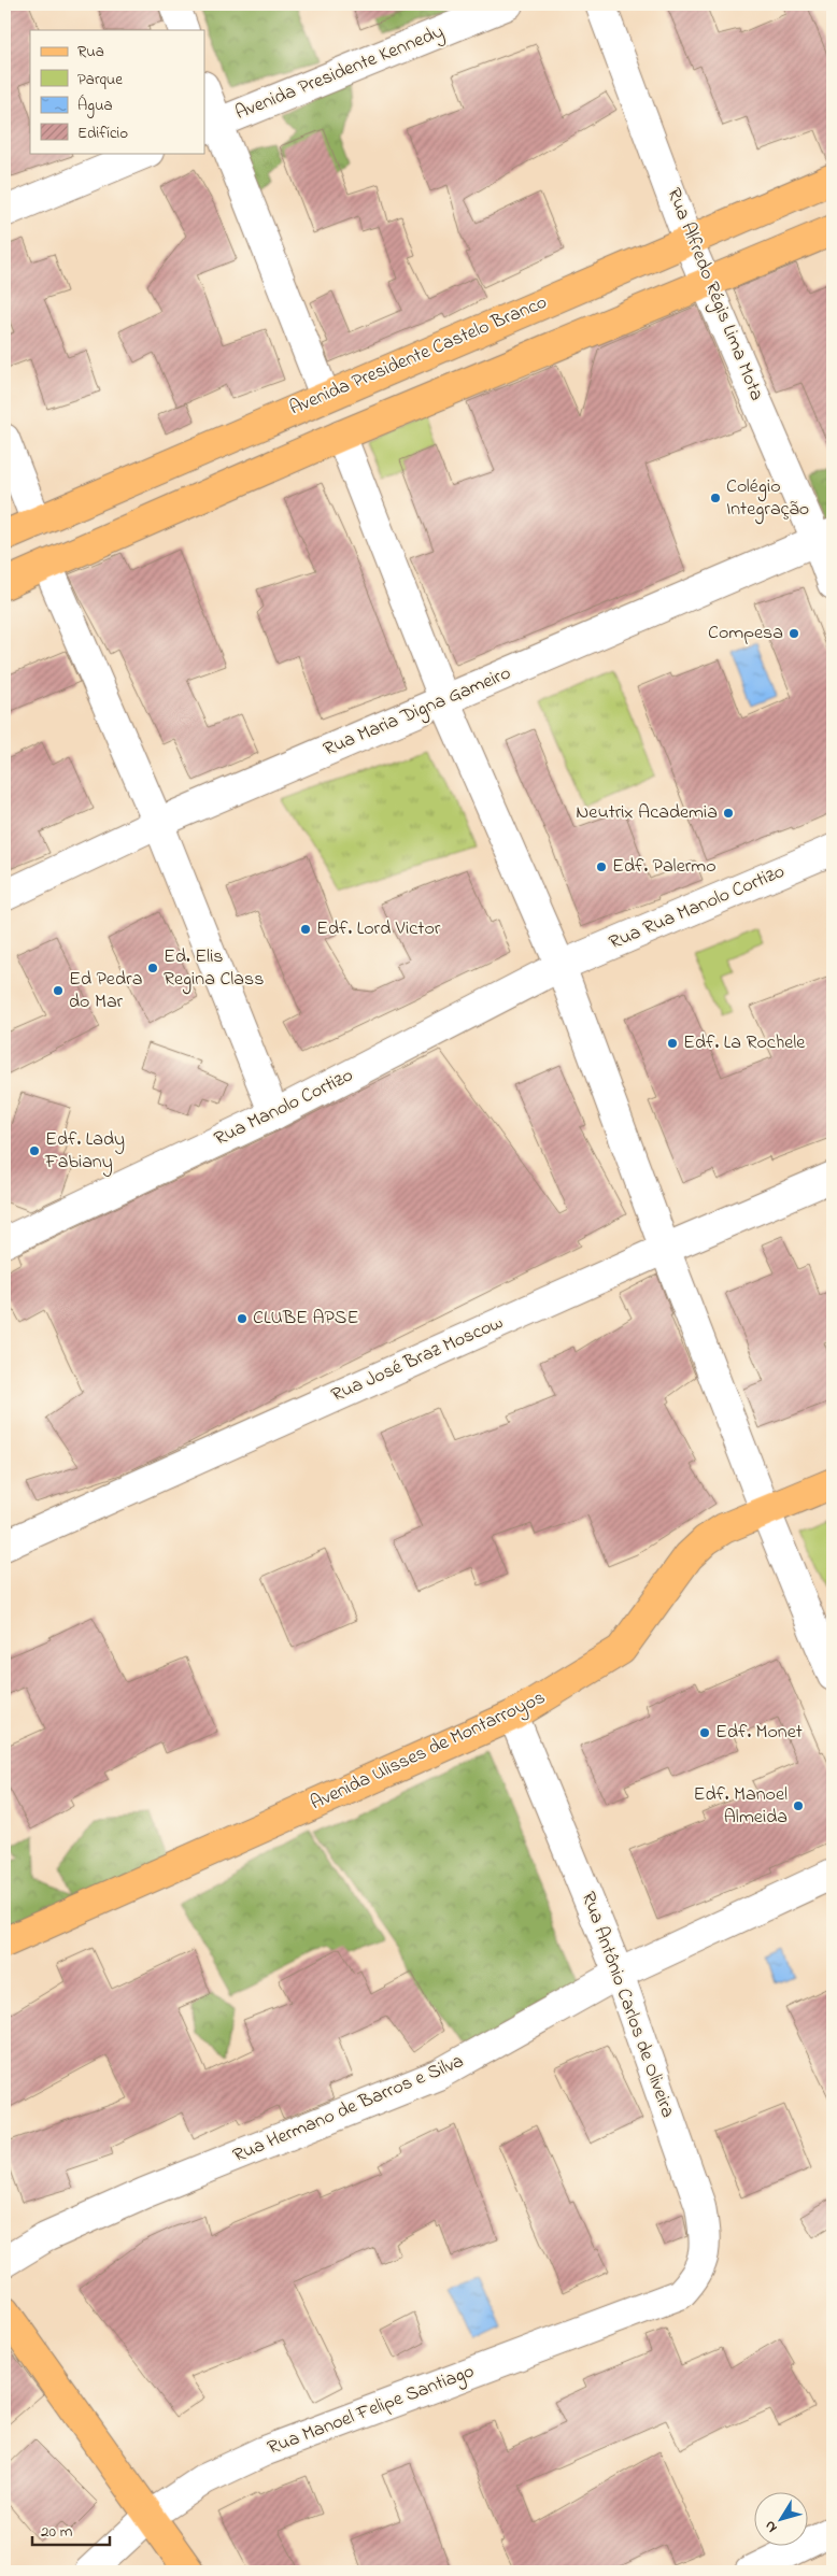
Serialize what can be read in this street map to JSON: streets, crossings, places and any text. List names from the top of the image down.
{
  "streets": {
    "main road": ["Avenida Presidente Castelo Branco", "Avenida Ulisses de Montarroyos"],
    "street": [
      "Avenida Presidente Kennedy",
      "Rua Alfredo Régis Lima Mota",
      "Rua Maria Digna Gameiro",
      "Rua Rua Manolo Cortizo",
      "Rua Manolo Cortizo",
      "Rua José Braz Moscow",
      "Rua Antônio Carlos de Oliveira",
      "Rua Hermano de Barros e Silva",
      "Rua Manoel Felipe Santiago"
    ]
  },
  "crossings": [
    ["Rua Alfredo Régis Lima Mota", "Avenida Presidente Castelo Branco"],
    ["Rua Alfredo Régis Lima Mota", "Rua Maria Digna Gameiro"],
    ["Rua Rua Manolo Cortizo", "Rua Manolo Cortizo"],
    ["Avenida Ulisses de Montarroyos", "Rua Antônio Carlos de Oliveira"],
    ["Rua Antônio Carlos de Oliveira", "Rua Hermano de Barros e Silva"],
    ["Rua Antônio Carlos de Oliveira", "Rua Manoel Felipe Santiago"]
  ],
  "places": [
    "Colégio Integração",
    "Compesa",
    "Neutrix Academia",
    "Edf. Palermo",
    "Edf. Lord Victor",
    "Ed. Elis Regina Class",
    "Ed Pedra do Mar",
    "Edf. La Rochele",
    "Edf. Lady Fabiany",
    "CLUBE APSE",
    "Edf. Monet",
    "Edf. Manoel Almeida"
  ],
  "legend": [
    "Rua",
    "Parque",
    "Água",
    "Edifício"
  ],
  "scale_bar": "20 m",
  "north": "bottom left"
}
